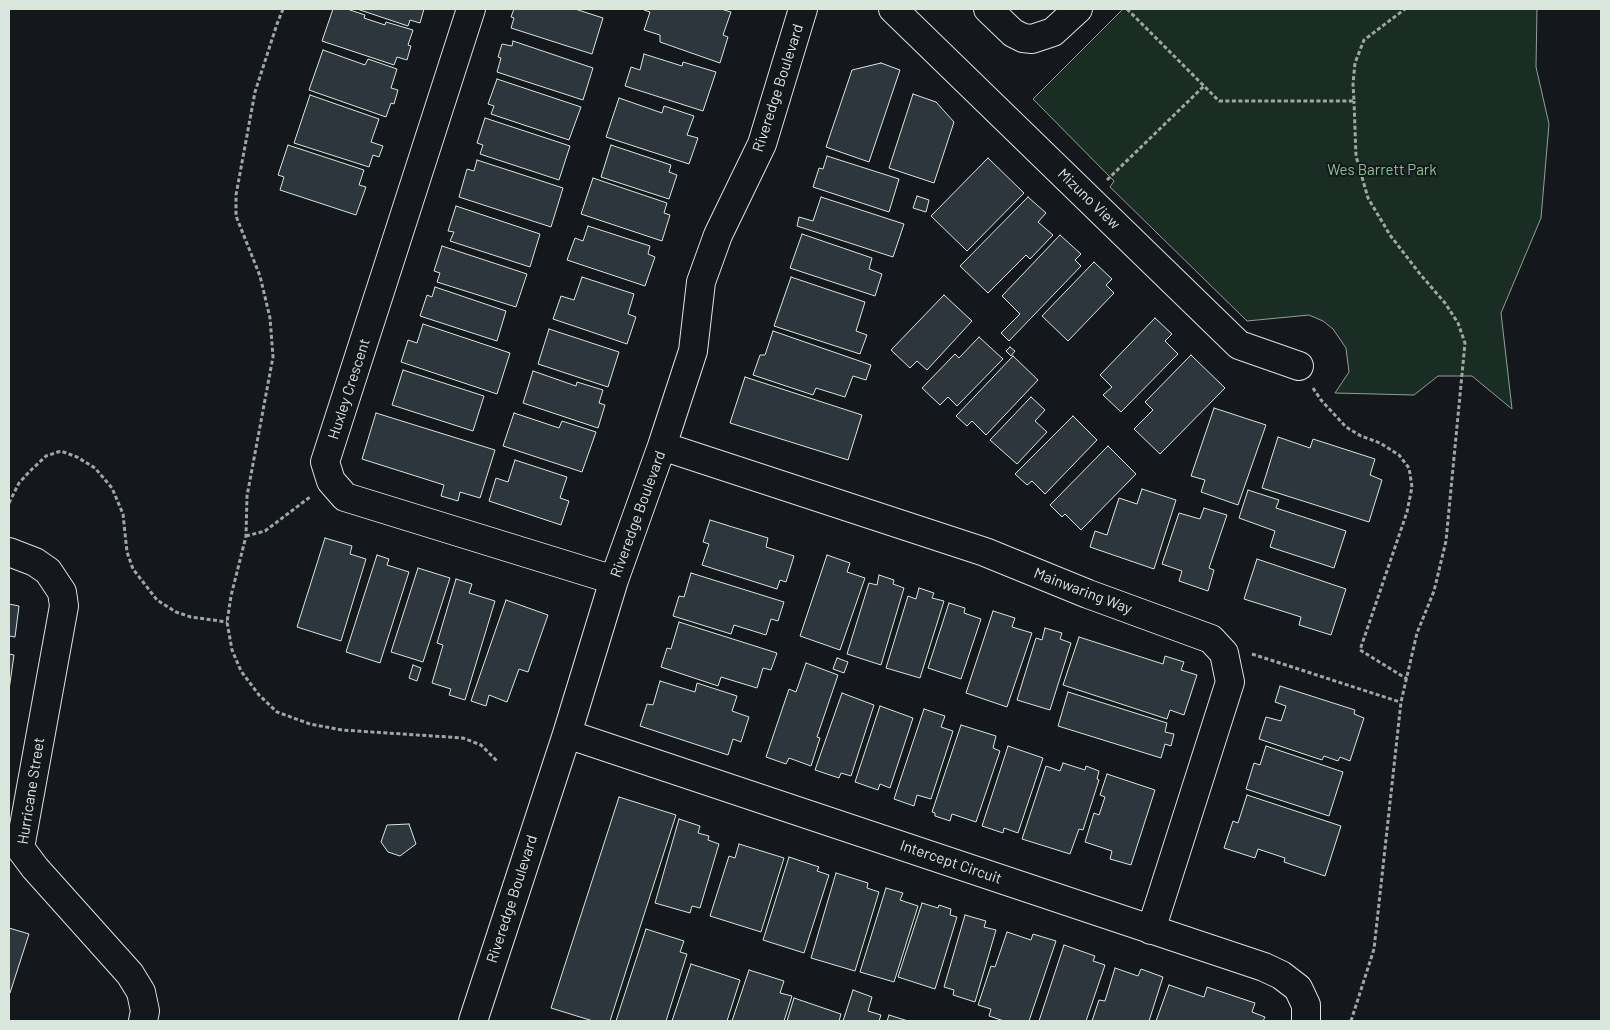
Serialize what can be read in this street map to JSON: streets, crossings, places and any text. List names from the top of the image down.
{
  "streets": {
    "street": [
      "Riveredge Boulevard",
      "Mizuno View",
      "Huxley Crescent",
      "Mainwaring Way",
      "Hurricane Street",
      "Intercept Circuit"
    ]
  },
  "crossings": [
    ["Riveredge Boulevard", "Mainwaring Way"],
    ["Riveredge Boulevard", "Intercept Circuit"]
  ],
  "parks": ["Wes Barrett Park"]
}
